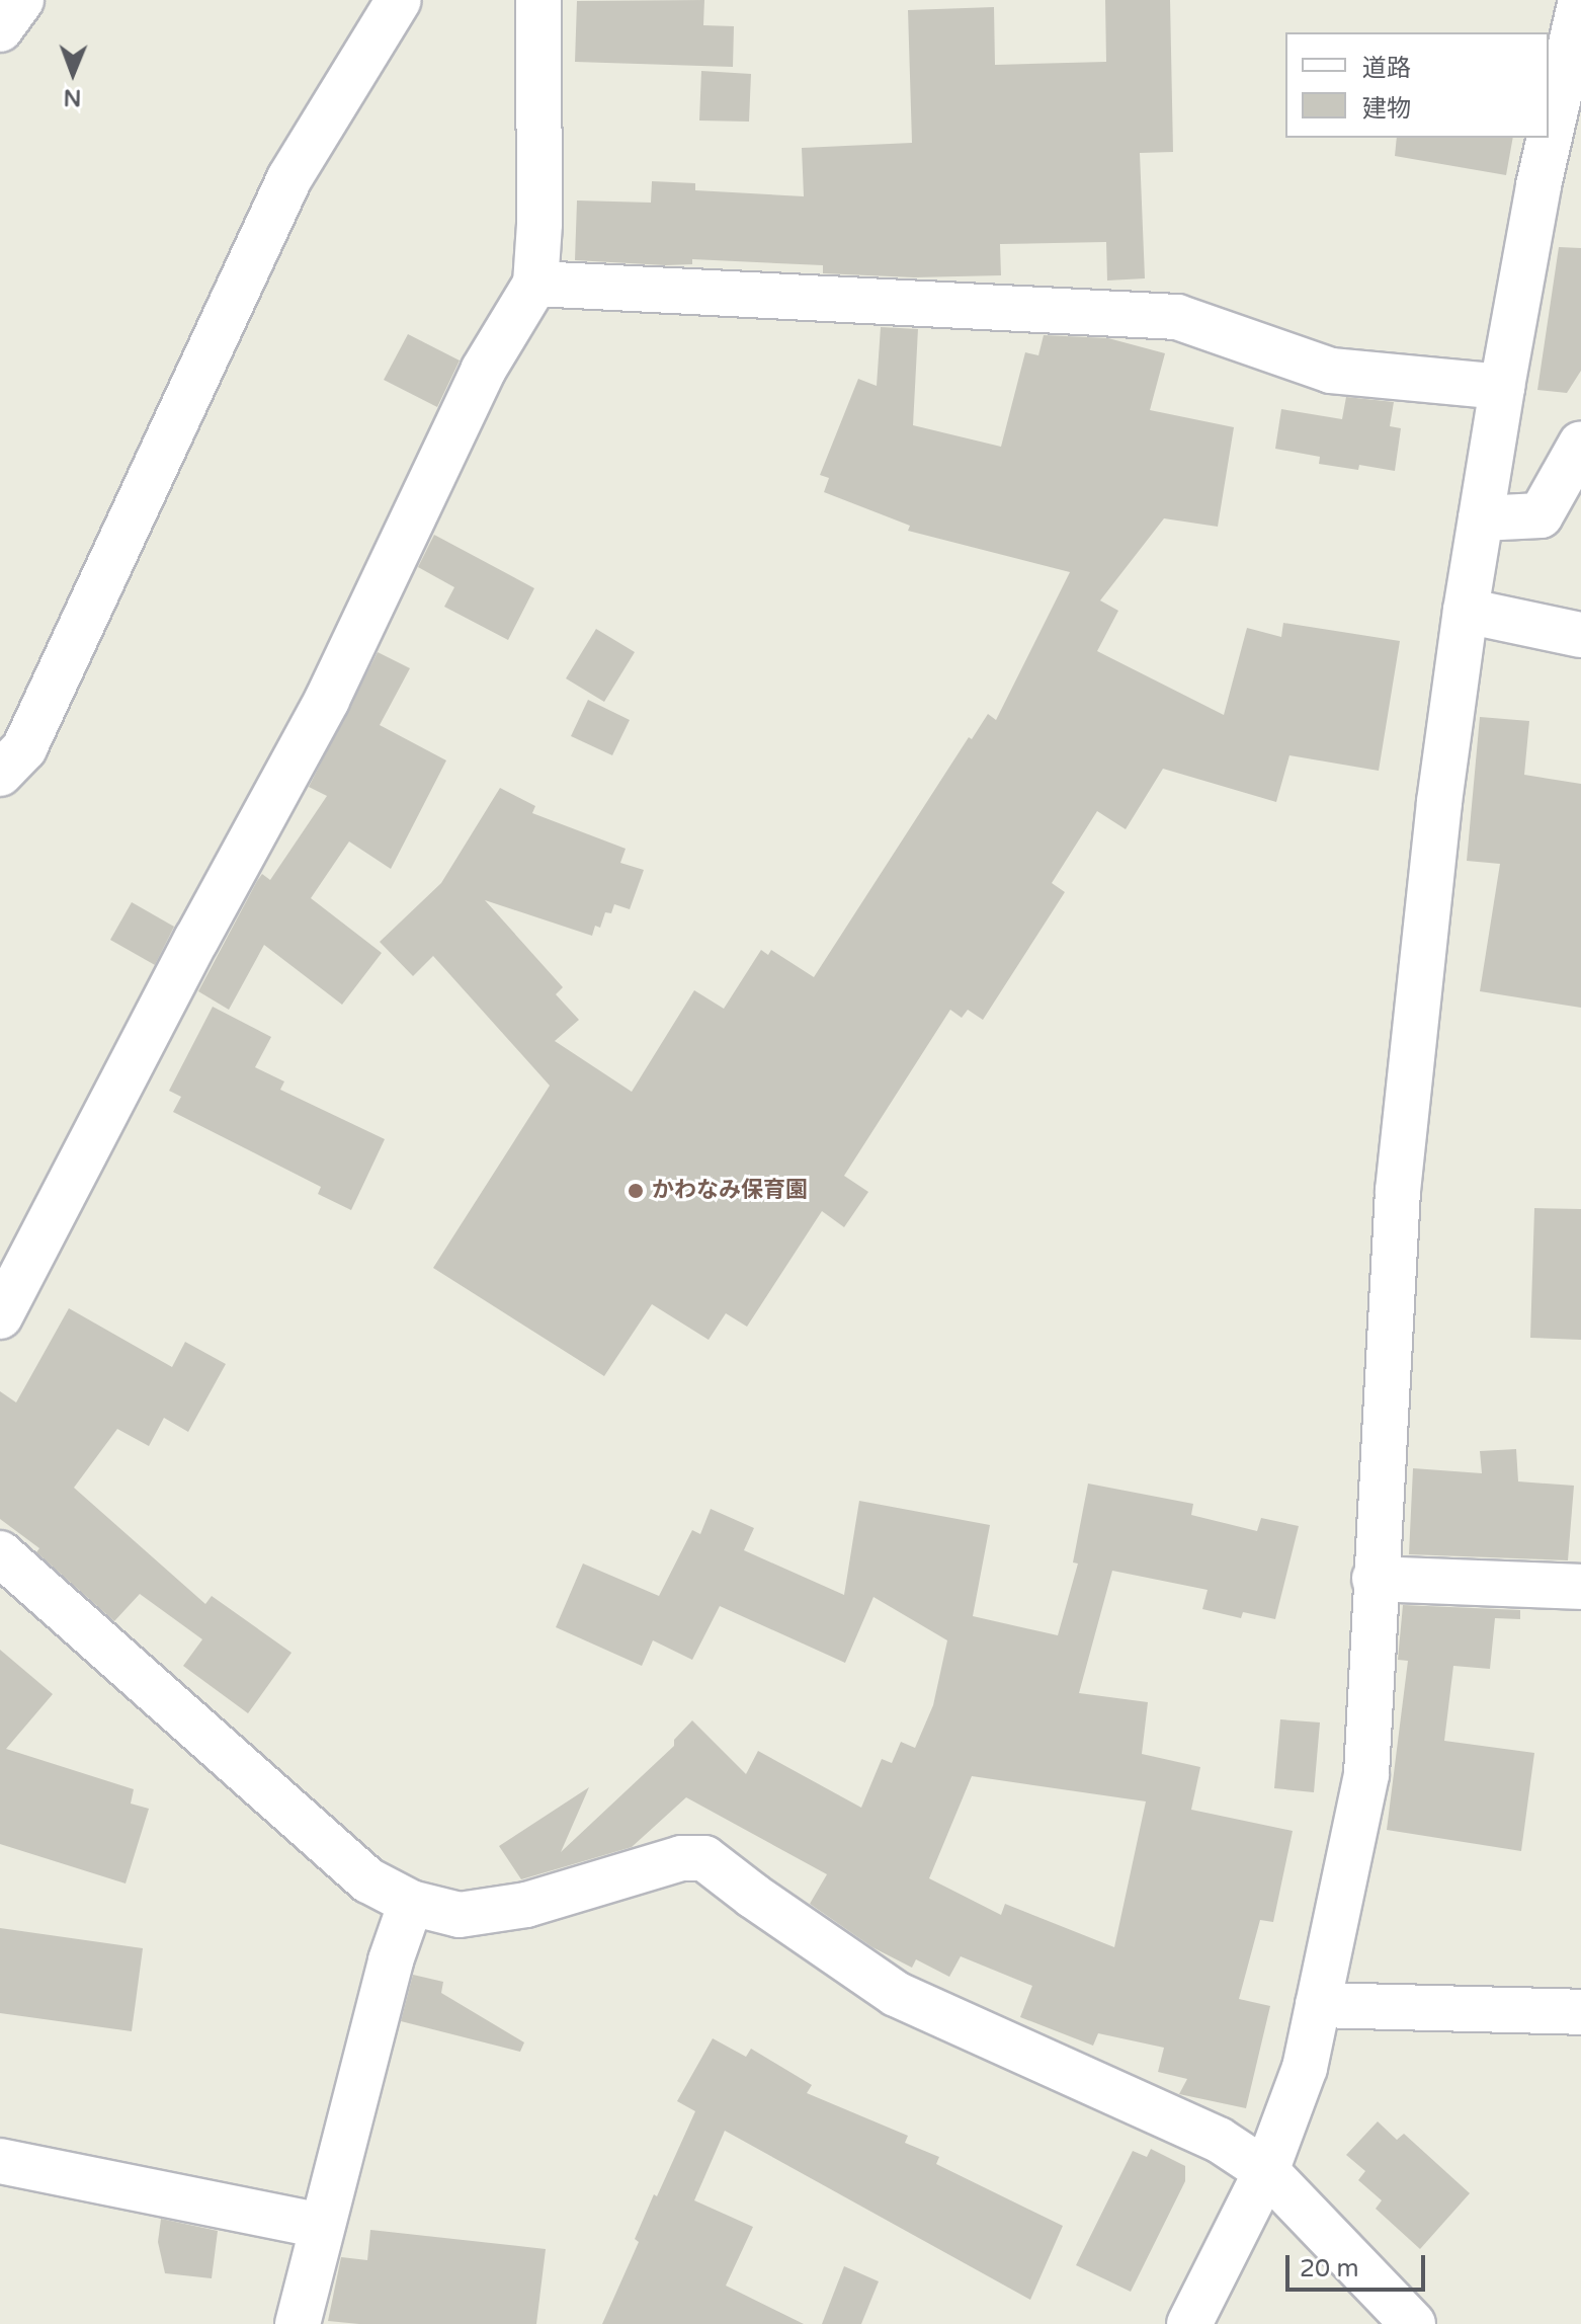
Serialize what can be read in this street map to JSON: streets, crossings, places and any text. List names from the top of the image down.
{
  "places": ["かわなみ保育園"],
  "legend": ["道路", "建物"],
  "scale_bar": "20 m",
  "north": "bottom"
}
